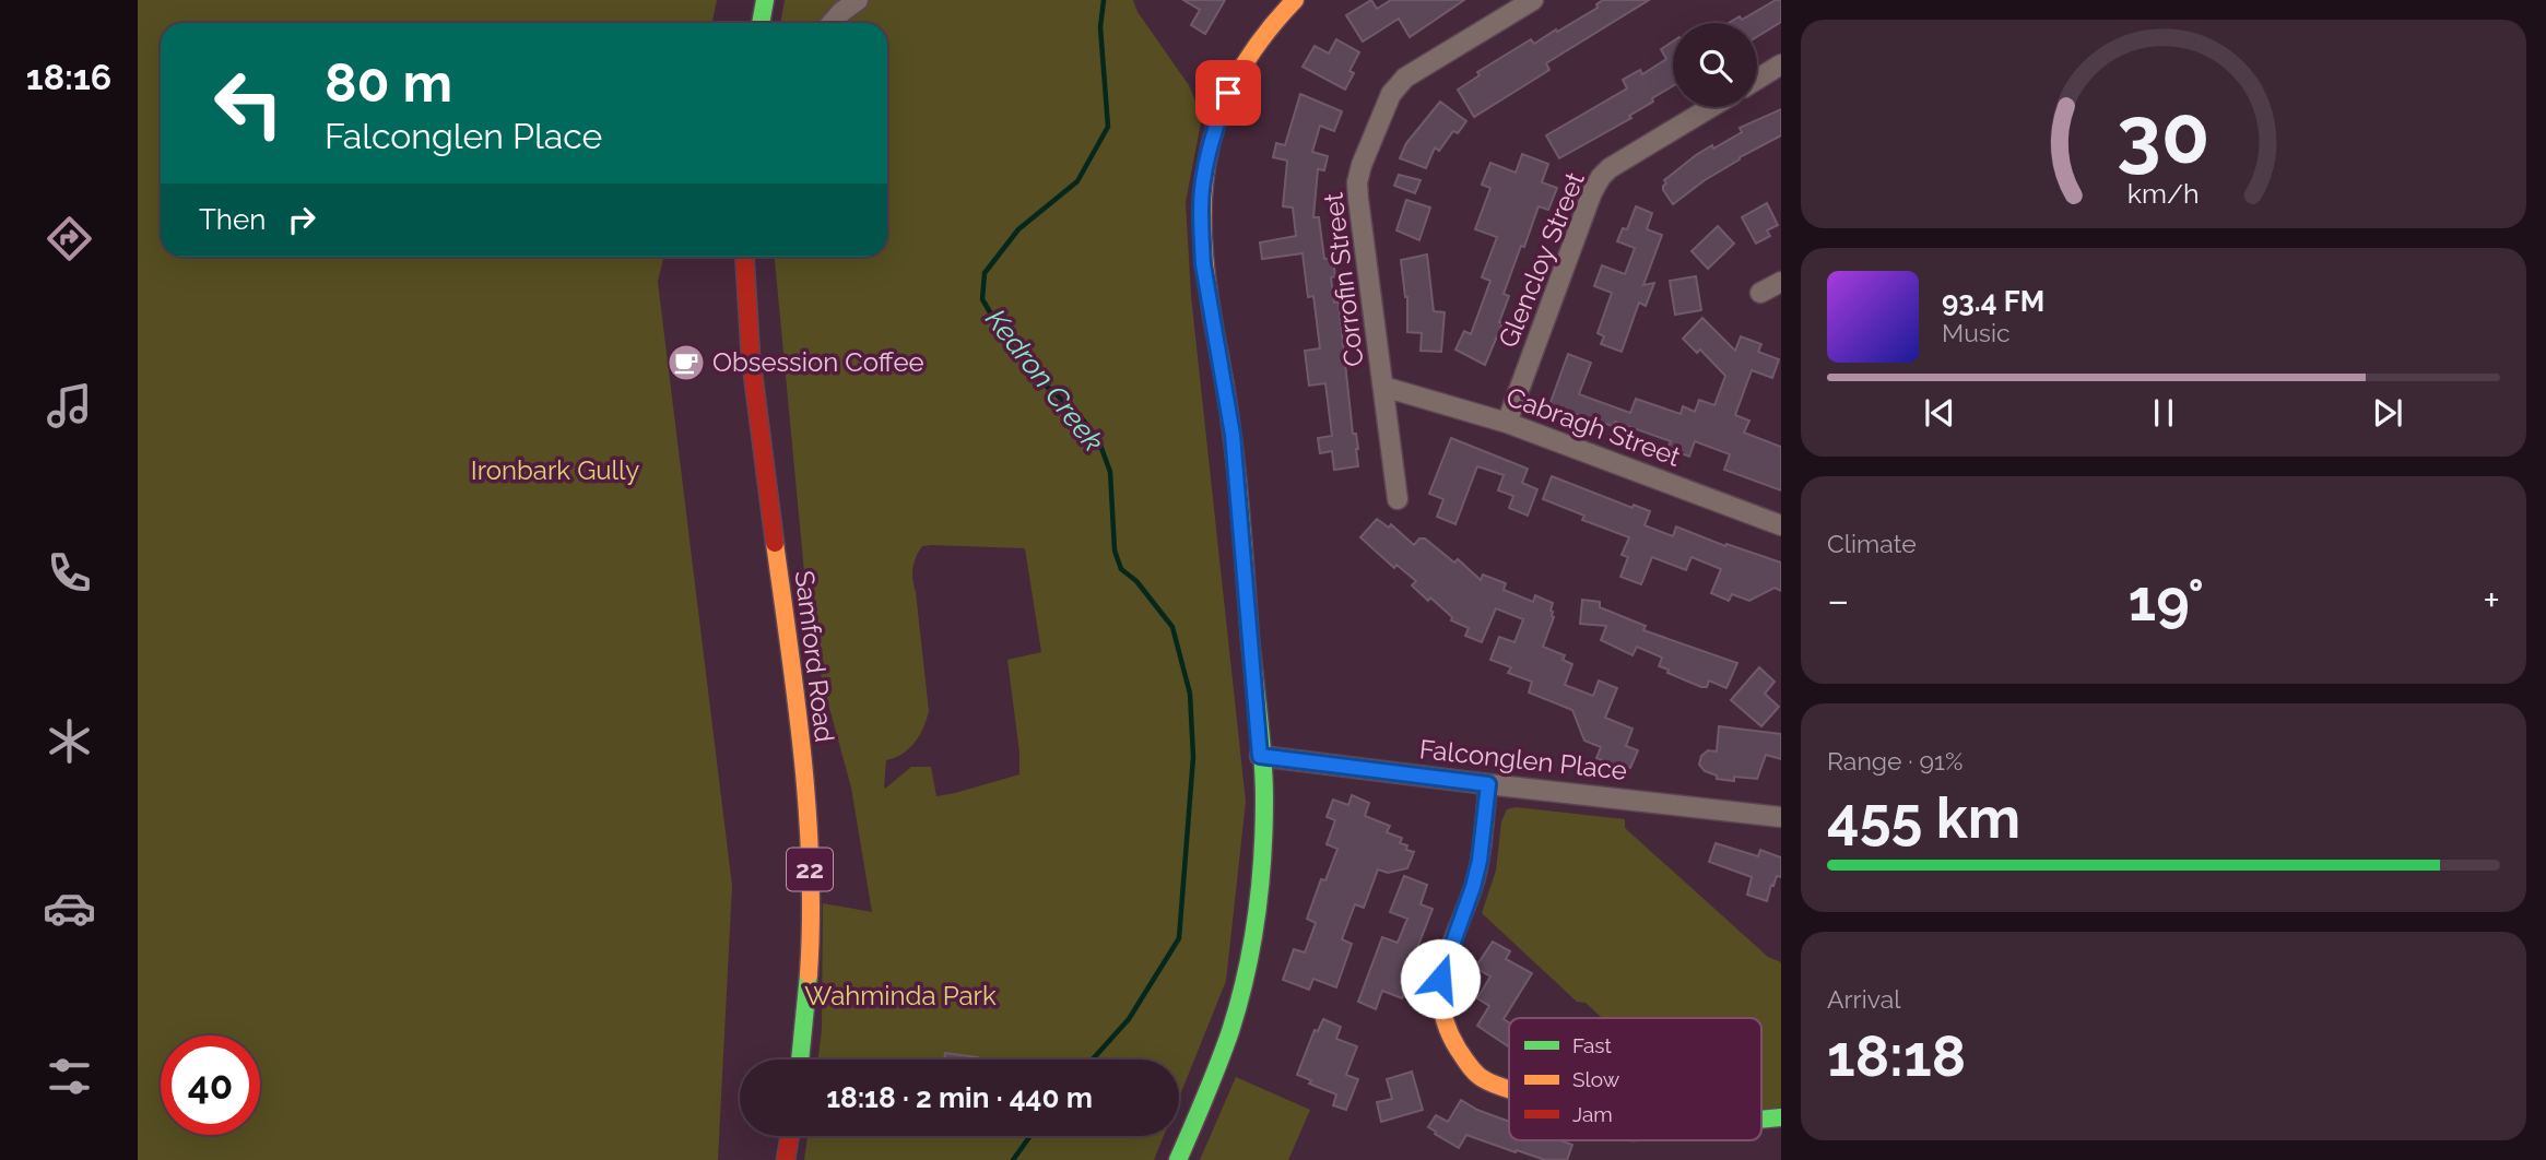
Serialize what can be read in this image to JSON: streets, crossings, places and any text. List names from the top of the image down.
{
  "streets": {
    "street": [
      "Glencloy Street",
      "Corrofin Street",
      "Cabragh Street",
      "Samford Road",
      "Falconglen Place",
      "22"
    ]
  },
  "crossings": [
    ["Glencloy Street", "Cabragh Street"],
    ["Corrofin Street", "Cabragh Street"]
  ],
  "water": ["Kedron Creek"],
  "parks": ["Ironbark Gully", "Wahminda Park"],
  "places": {
    "cafe": ["Obsession Coffee"]
  },
  "legend": ["Fast", "Slow", "Jam"],
  "page": {
    "tabs": "18:16",
    "turn": ["80 m", "Falconglen Place"],
    "then": "Then",
    "song": ["93.4 FM", "Music"],
    "tile": [
      "Climate",
      ["Range · 91%", "455 km"],
      ["Arrival", "18:18"]
    ],
    "heat": ["−", "19°", "+"],
    "limit": "40",
    "trip": "18:18 · 2 min · 440 m",
    "gauge": ["30", "km/h"]
  }
}
